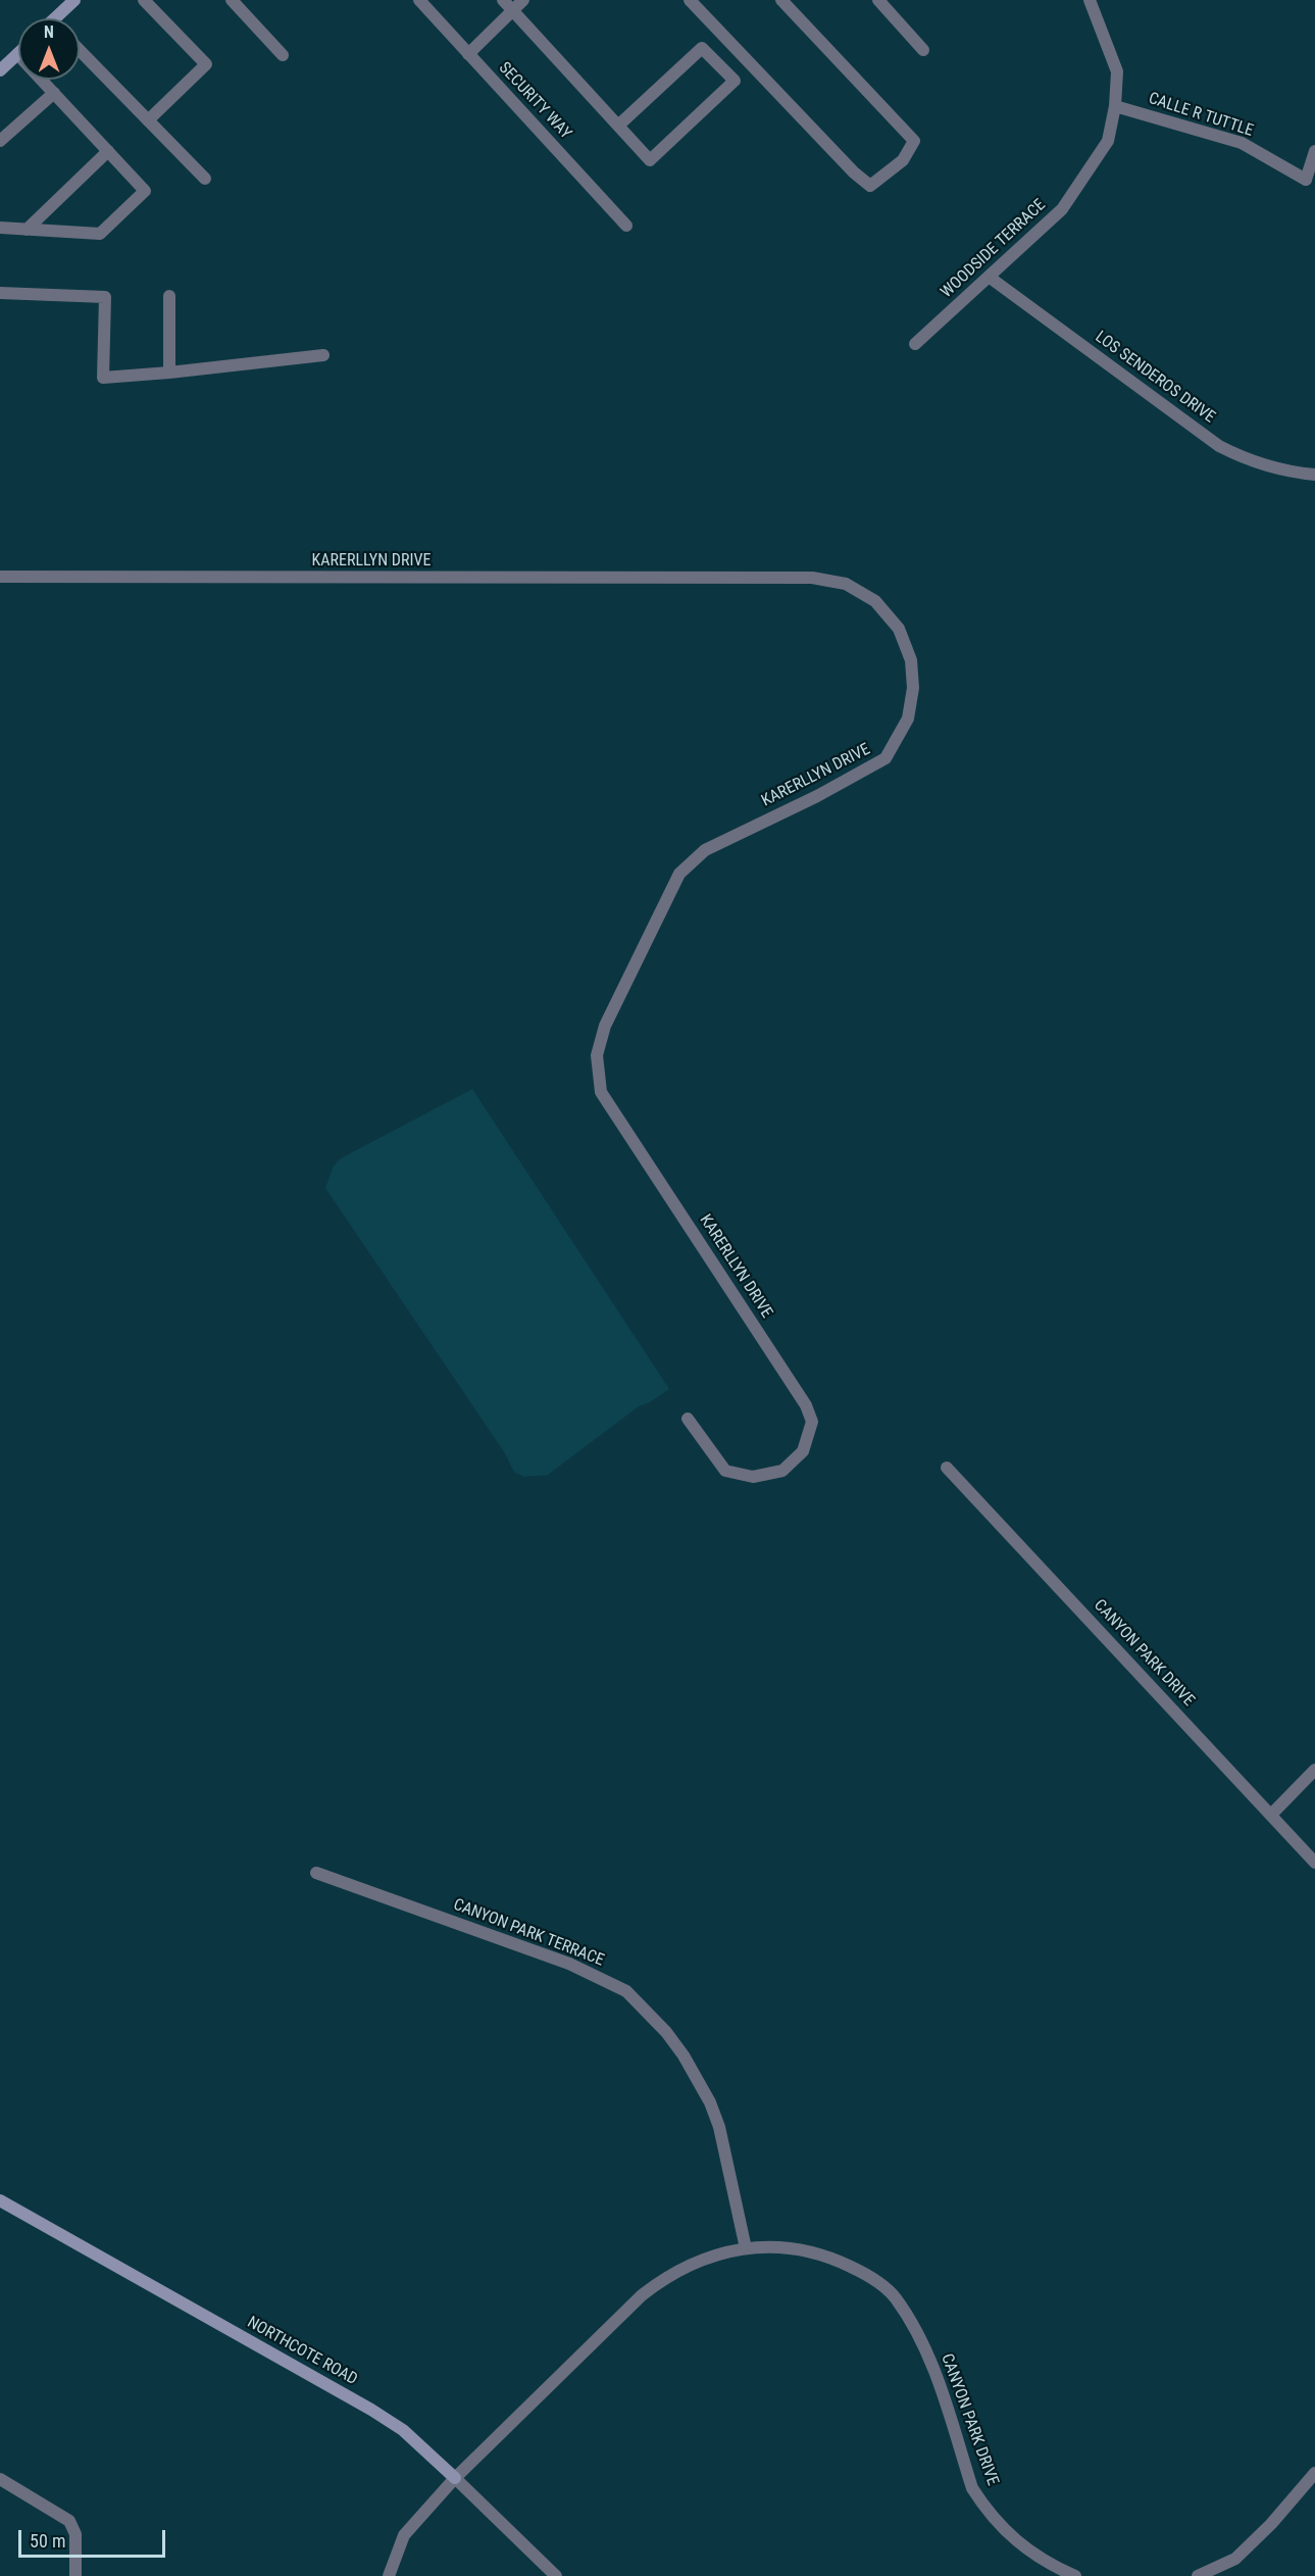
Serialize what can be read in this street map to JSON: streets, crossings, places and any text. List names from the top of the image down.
{
  "streets": {
    "street": [
      "SECURITY WAY",
      "CALLE R TUTTLE",
      "WOODSIDE TERRACE",
      "LOS SENDEROS DRIVE",
      "KARERLLYN DRIVE",
      "CANYON PARK DRIVE",
      "CANYON PARK TERRACE",
      "NORTHCOTE ROAD"
    ]
  },
  "crossings": [
    ["CALLE R TUTTLE", "WOODSIDE TERRACE"],
    ["WOODSIDE TERRACE", "LOS SENDEROS DRIVE"],
    ["CANYON PARK DRIVE", "CANYON PARK TERRACE"],
    ["CANYON PARK DRIVE", "NORTHCOTE ROAD"]
  ],
  "scale_bar": "50 m",
  "north": "top"
}
